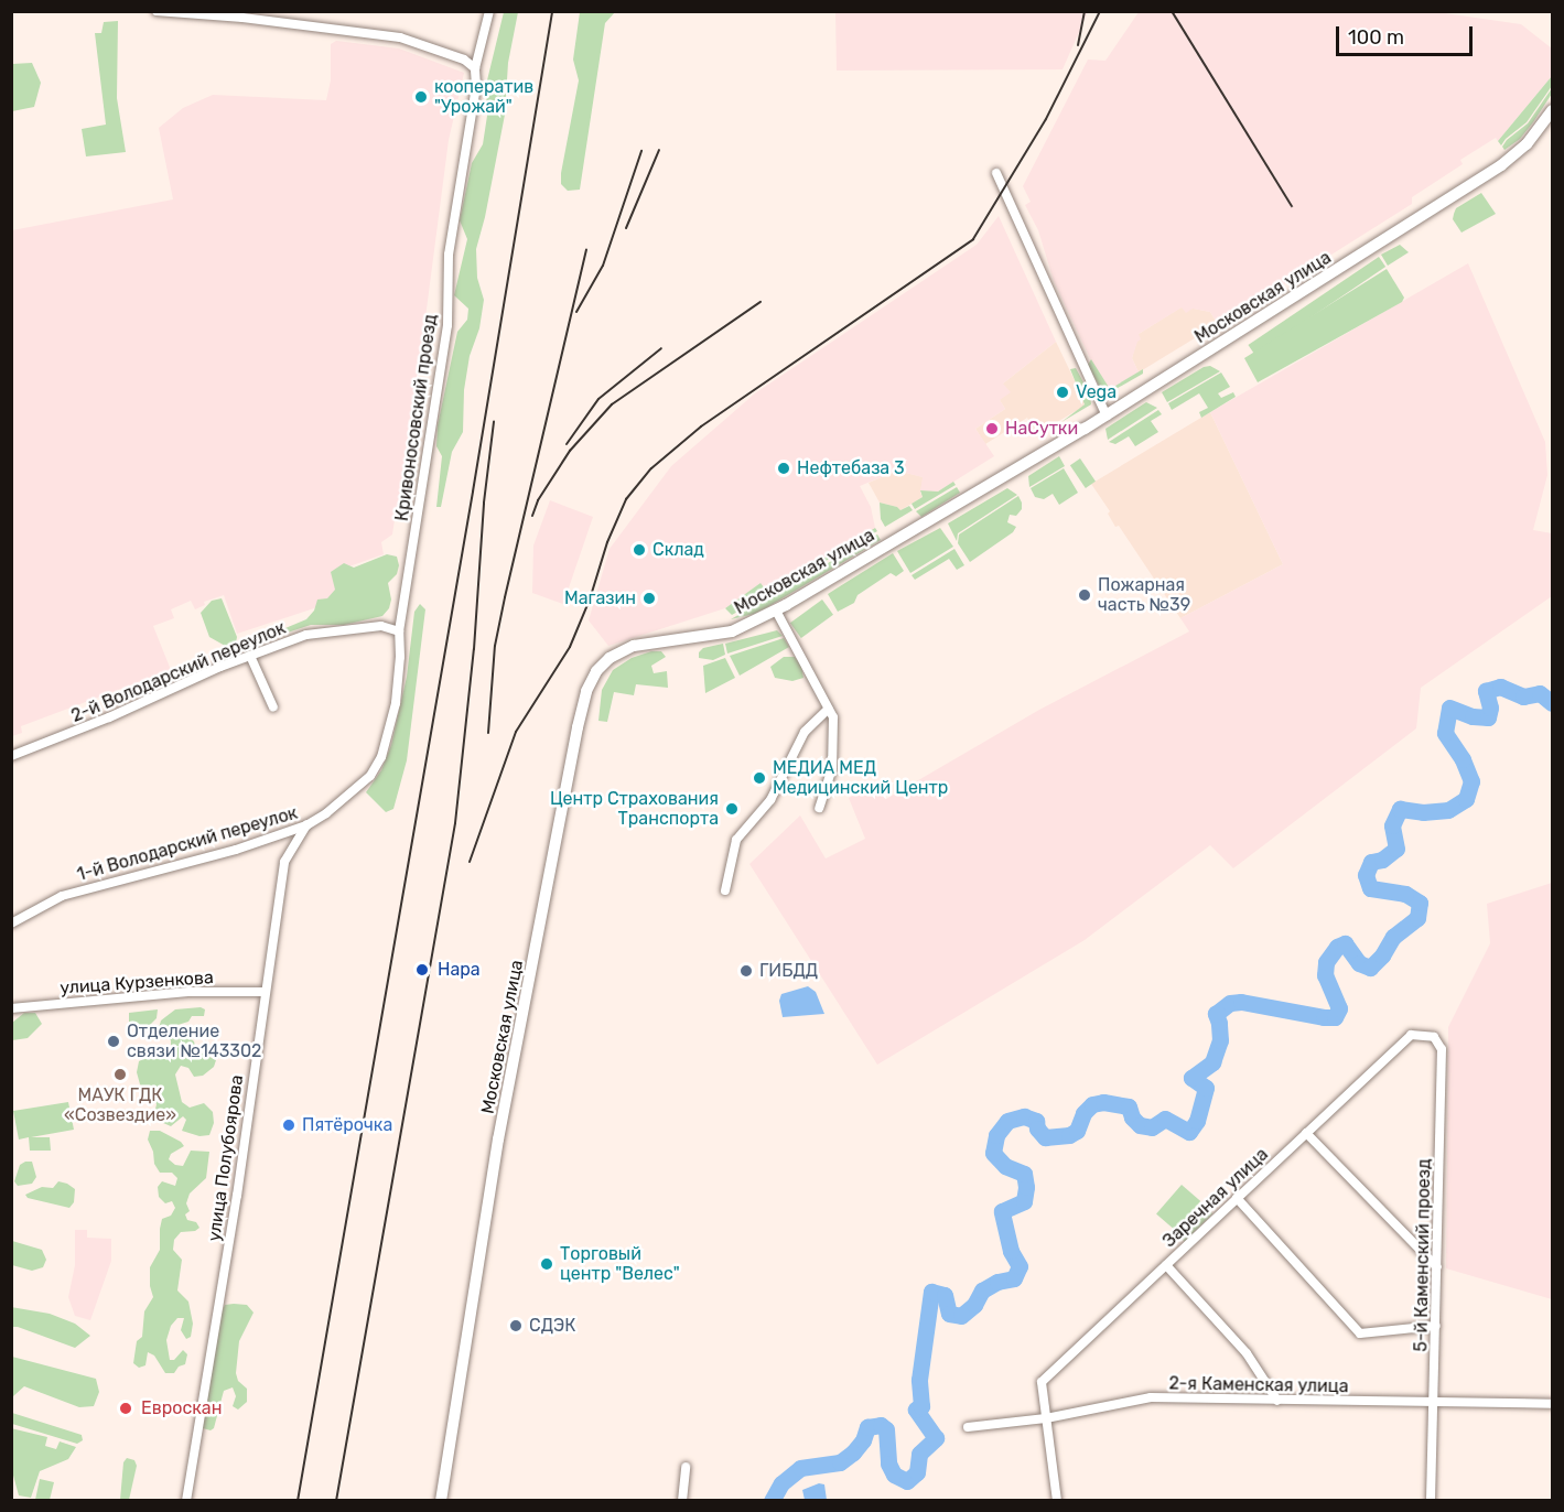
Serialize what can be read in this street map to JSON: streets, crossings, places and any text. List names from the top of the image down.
{
  "streets": {
    "main road": ["Московская улица"],
    "street": [
      "Кривоносовский проезд",
      "2-й Володарский переулок",
      "1-й Володарский переулок",
      "улица Курзенкова",
      "улица Полубоярова",
      "Заречная улица",
      "5-й Каменский проезд",
      "2-я Каменская улица"
    ]
  },
  "crossings": [
    ["Кривоносовский проезд", "2-й Володарский переулок"],
    ["Кривоносовский проезд", "1-й Володарский переулок"],
    ["2-й Володарский переулок", "1-й Володарский переулок"],
    ["1-й Володарский переулок", "улица Полубоярова"],
    ["улица Курзенкова", "улица Полубоярова"],
    ["Заречная улица", "5-й Каменский проезд"],
    ["Заречная улица", "2-я Каменская улица"],
    ["5-й Каменский проезд", "2-я Каменская улица"]
  ],
  "places": [
    "кооператив \"Урожай\"",
    "Vega",
    "НаСутки",
    "Нефтебаза 3",
    "Склад",
    "Пожарная часть №39",
    "Магазин",
    "МЕДИА МЕД Медицинский Центр",
    "Центр Страхования Транспорта",
    "Нара",
    "ГИБДД",
    "Отделение связи №143302",
    "МАУК ГДК «Созвездие»",
    "Пятёрочка",
    "Торговый центр \"Велес\"",
    "СДЭК",
    "Евроскан"
  ],
  "scale_bar": "100 m"
}
